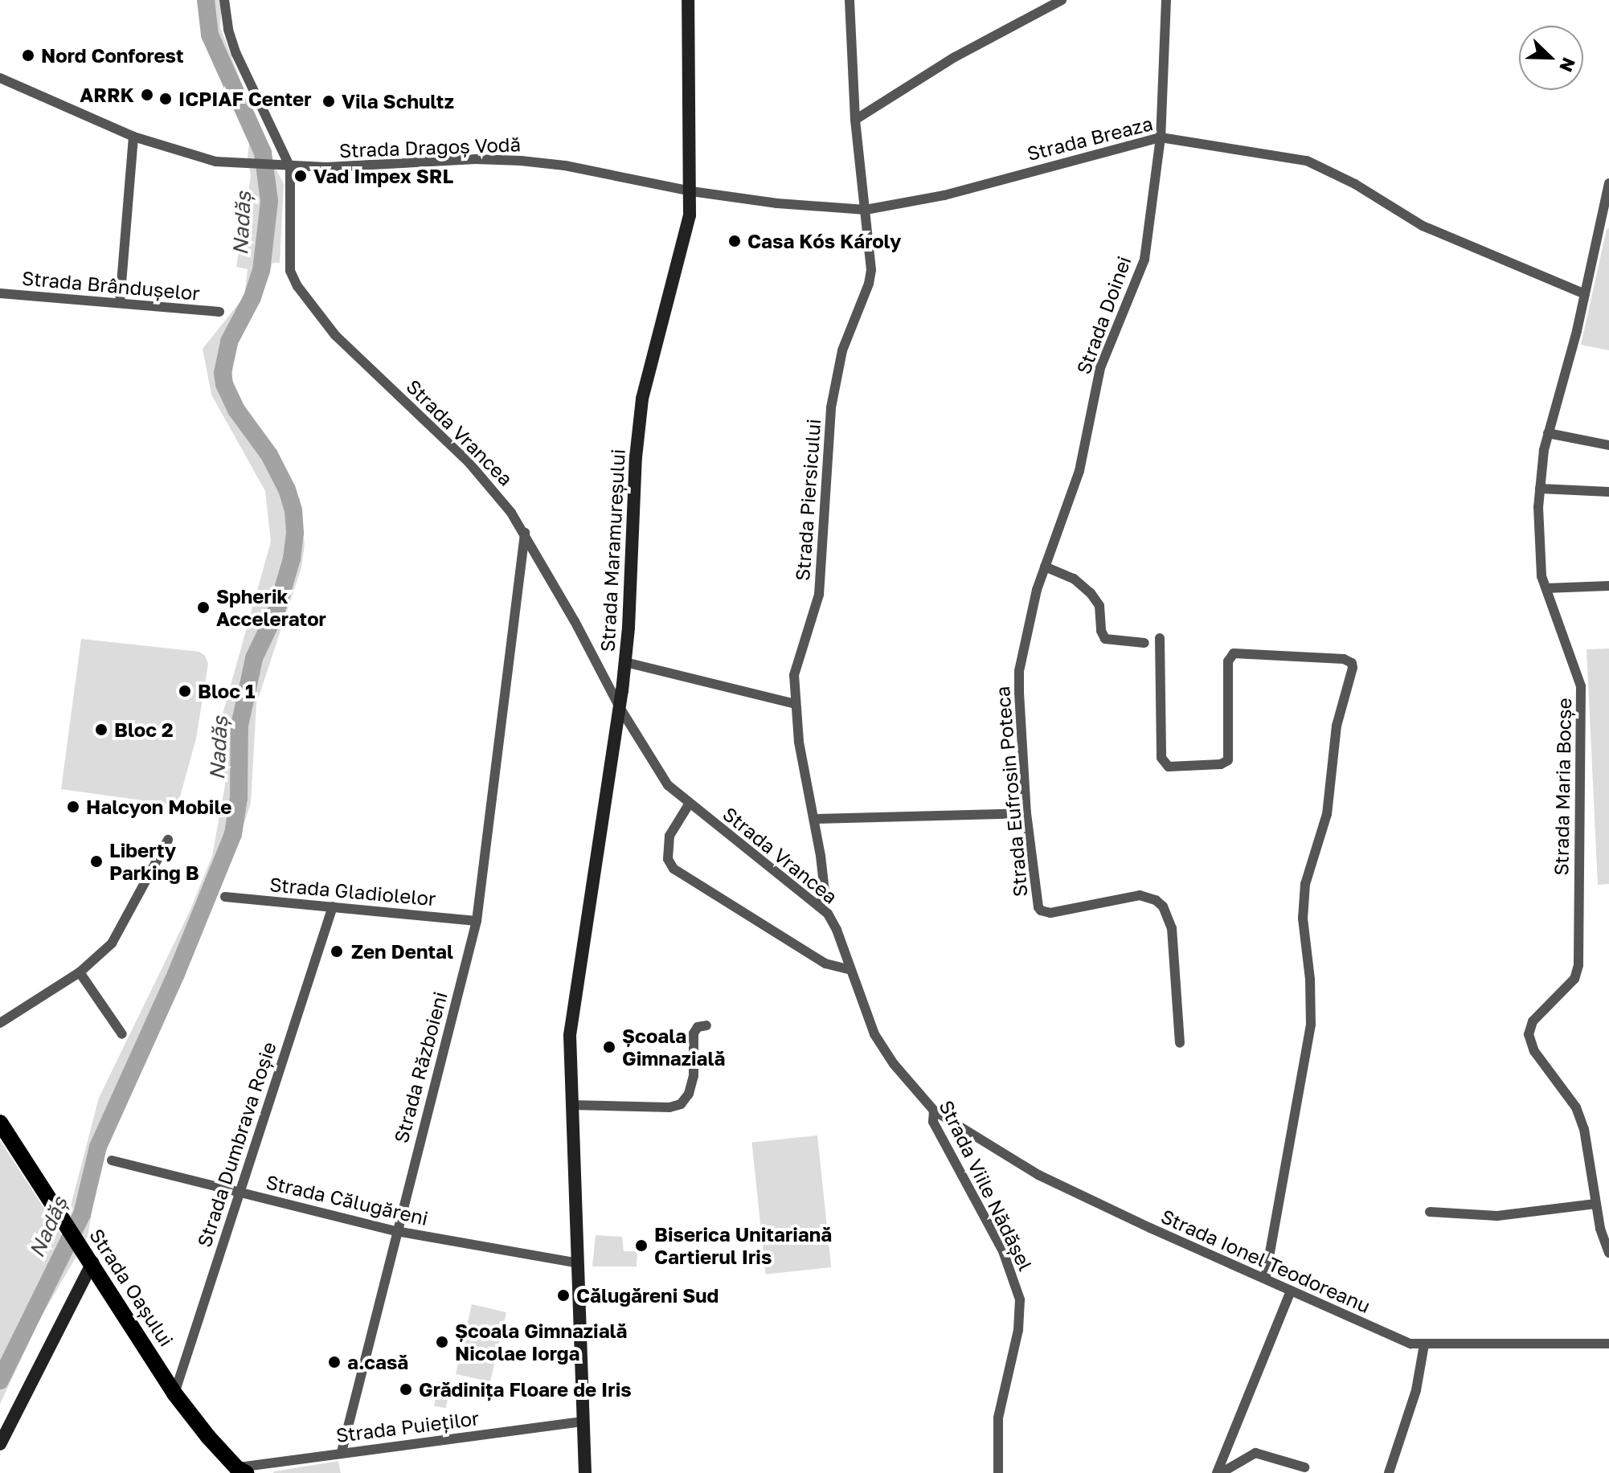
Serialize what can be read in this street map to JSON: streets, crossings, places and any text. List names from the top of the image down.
{
  "streets": {
    "main road": ["Strada Maramureșului", "Strada Oașului"],
    "street": [
      "Strada Breaza",
      "Strada Dragoș Vodă",
      "Strada Brândușelor",
      "Strada Doinei",
      "Strada Vrancea",
      "Strada Piersicului",
      "Strada Maria Bocșe",
      "Strada Eufrosin Poteca",
      "Strada Gladiolelor",
      "Strada Războieni",
      "Strada Dumbrava Roșie",
      "Strada Viile Nădășel",
      "Strada Călugăreni",
      "Strada Ionel Teodoreanu",
      "Strada Puieților"
    ]
  },
  "crossings": [
    ["Strada Breaza", "Strada Dragoș Vodă"],
    ["Strada Breaza", "Strada Doinei"],
    ["Strada Breaza", "Strada Piersicului"],
    ["Strada Breaza", "Strada Maramureșului"],
    ["Strada Breaza", "Strada Maria Bocșe"],
    ["Strada Dragoș Vodă", "Strada Vrancea"],
    ["Strada Dragoș Vodă", "Strada Maramureșului"],
    ["Strada Doinei", "Strada Eufrosin Poteca"],
    ["Strada Vrancea", "Strada Piersicului"],
    ["Strada Vrancea", "Strada Maramureșului"],
    ["Strada Vrancea", "Strada Războieni"],
    ["Strada Vrancea", "Strada Viile Nădășel"],
    ["Strada Maramureșului", "Strada Călugăreni"],
    ["Strada Maramureșului", "Strada Puieților"],
    ["Strada Gladiolelor", "Strada Războieni"],
    ["Strada Gladiolelor", "Strada Dumbrava Roșie"],
    ["Strada Războieni", "Strada Călugăreni"],
    ["Strada Războieni", "Strada Puieților"],
    ["Strada Dumbrava Roșie", "Strada Călugăreni"],
    ["Strada Dumbrava Roșie", "Strada Oașului"],
    ["Strada Viile Nădășel", "Strada Ionel Teodoreanu"],
    ["Strada Oașului", "Strada Puieților"]
  ],
  "water": ["Nadăș"],
  "places": [
    "Nord Conforest",
    "ARRK",
    "ICPIAF Center",
    "Vila Schultz",
    "Vad Impex SRL",
    "Casa Kós Károly",
    "Spherik Accelerator",
    "Bloc 1",
    "Bloc 2",
    "Halcyon Mobile",
    "Liberty Parking B",
    "Zen Dental",
    "Școala Gimnazială",
    "Biserica Unitariană Cartierul Iris",
    "Călugăreni Sud",
    "Școala Gimnazială Nicolae Iorga",
    "a.casă",
    "Grădinița Floare de Iris"
  ],
  "north": "bottom right"
}
